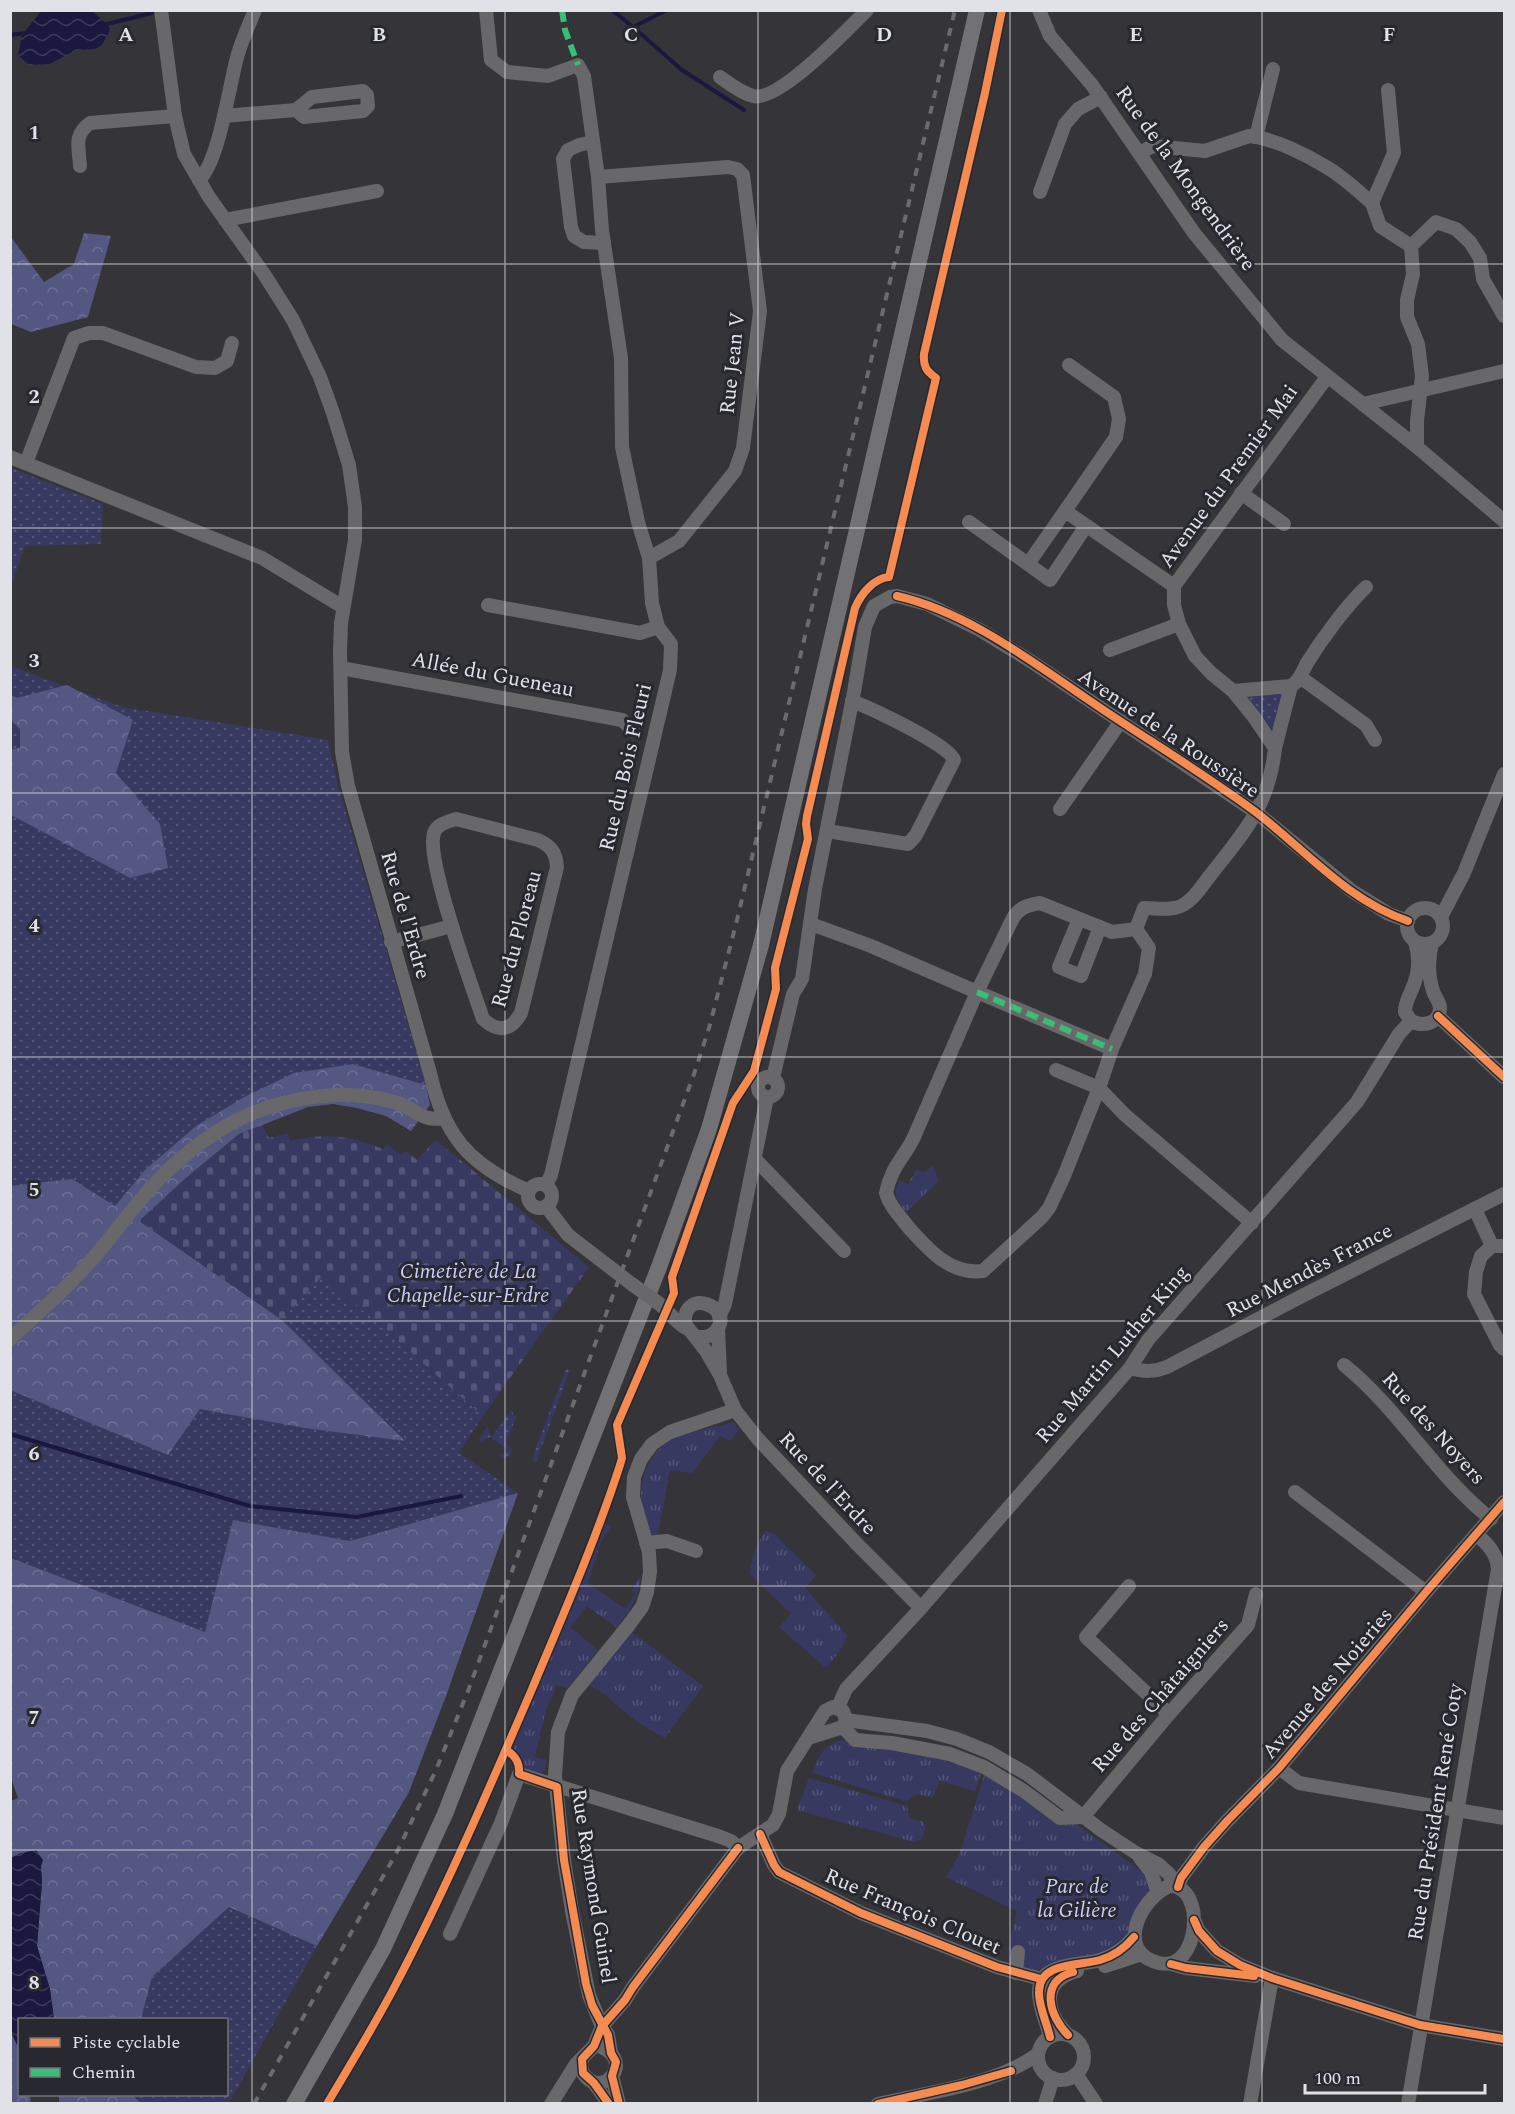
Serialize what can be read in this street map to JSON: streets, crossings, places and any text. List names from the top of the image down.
{
  "streets": {
    "street": [
      "Rue de la Mongendrière",
      "Rue Jean V",
      "Avenue du Premier Mai",
      "Allée du Gueneau",
      "Avenue de la Roussière",
      "Rue du Bois Fleuri",
      "Rue de l'Erdre",
      "Rue du Ploreau",
      "Rue Mendès France",
      "Rue Martin Luther King",
      "Rue des Noyers",
      "Avenue des Noieries",
      "Rue des Châtaigniers",
      "Rue du Président René Coty",
      "Rue Raymond Guinel",
      "Rue François Clouet"
    ]
  },
  "crossings": [
    ["Rue de la Mongendrière", "Avenue du Premier Mai"],
    ["Rue Jean V", "Rue du Bois Fleuri"],
    ["Allée du Gueneau", "Rue de l'Erdre"],
    ["Rue du Bois Fleuri", "Rue de l'Erdre"],
    ["Rue de l'Erdre", "Rue Martin Luther King"],
    ["Rue de l'Erdre", "Rue Raymond Guinel"],
    ["Rue Mendès France", "Rue Martin Luther King"],
    ["Rue des Noyers", "Avenue des Noieries"],
    ["Avenue des Noieries", "Rue du Président René Coty"]
  ],
  "parks": ["Cimetière de La Chapelle-sur-Erdre", "Parc de la Gilière"],
  "legend": ["Piste cyclable", "Chemin"],
  "scale_bar": "100 m",
  "grid": {
    "columns": [
      "A",
      "B",
      "C",
      "D",
      "E",
      "F"
    ],
    "rows": [
      "1",
      "2",
      "3",
      "4",
      "5",
      "6",
      "7",
      "8"
    ]
  }
}
